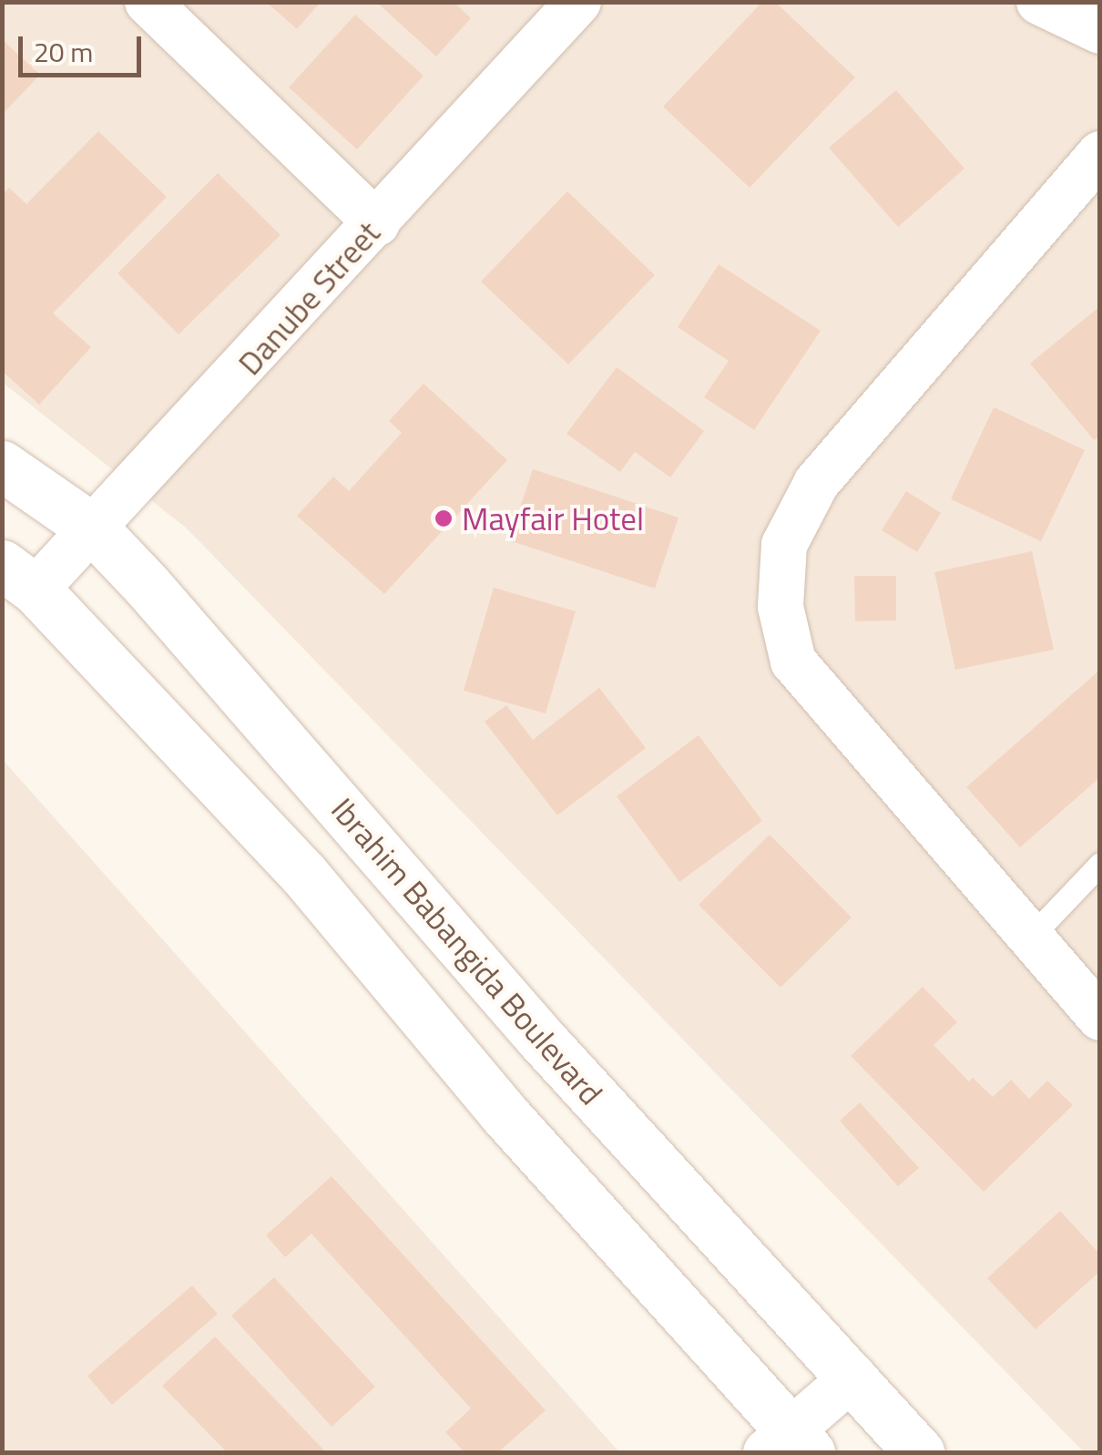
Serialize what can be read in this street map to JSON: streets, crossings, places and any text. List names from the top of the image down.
{
  "streets": {
    "street": ["Danube Street", "Ibrahim Babangida Boulevard"]
  },
  "crossings": [
    ["Danube Street", "Ibrahim Babangida Boulevard"]
  ],
  "places": ["Mayfair Hotel"],
  "scale_bar": "20 m"
}
